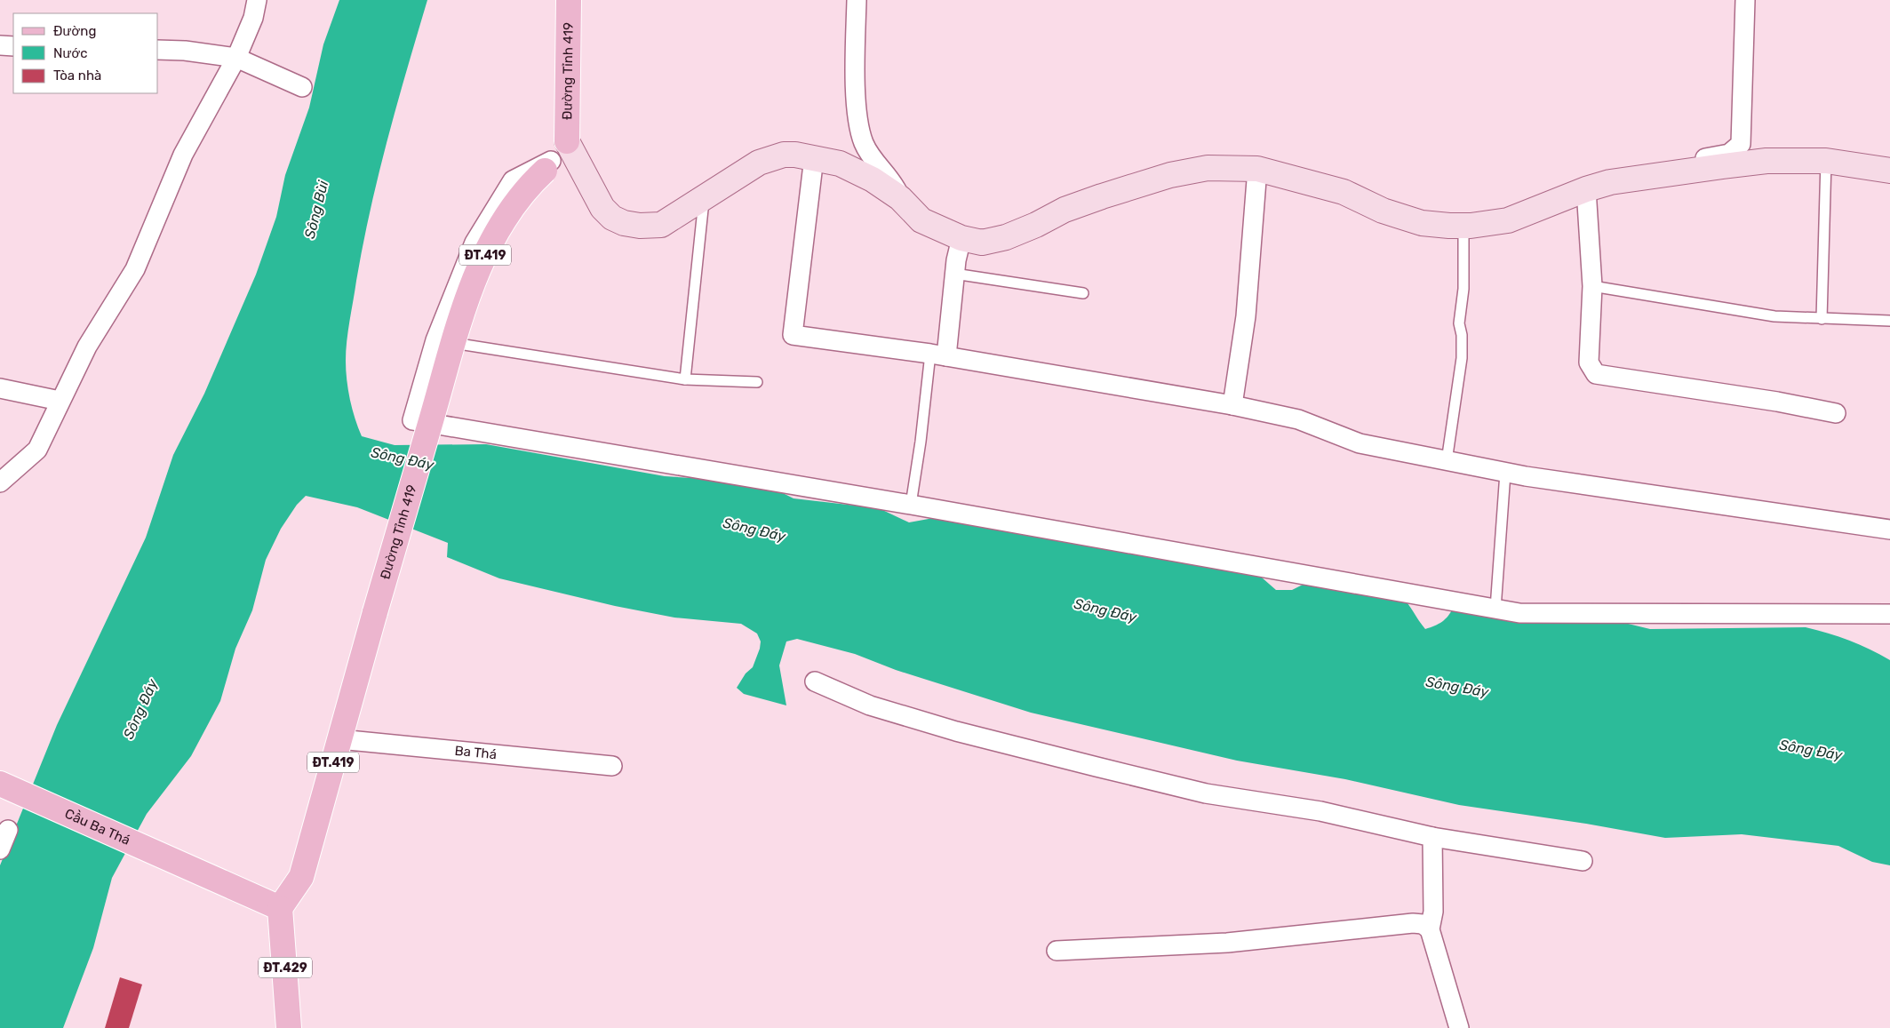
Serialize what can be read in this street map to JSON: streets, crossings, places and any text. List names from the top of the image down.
{
  "streets": {
    "main road": [
      "Đường Tỉnh 419",
      "ĐT.419",
      "Cầu Ba Thá",
      "ĐT.429"
    ],
    "street": ["Ba Thá"]
  },
  "crossings": [
    ["Đường Tỉnh 419", "Ba Thá"],
    ["Đường Tỉnh 419", "Cầu Ba Thá"],
    ["Đường Tỉnh 419", "ĐT.429"],
    ["Cầu Ba Thá", "ĐT.429"]
  ],
  "water": ["Sông Bùi", "Sông Đáy"],
  "legend": ["Đường", "Nước", "Tòa nhà"]
}
